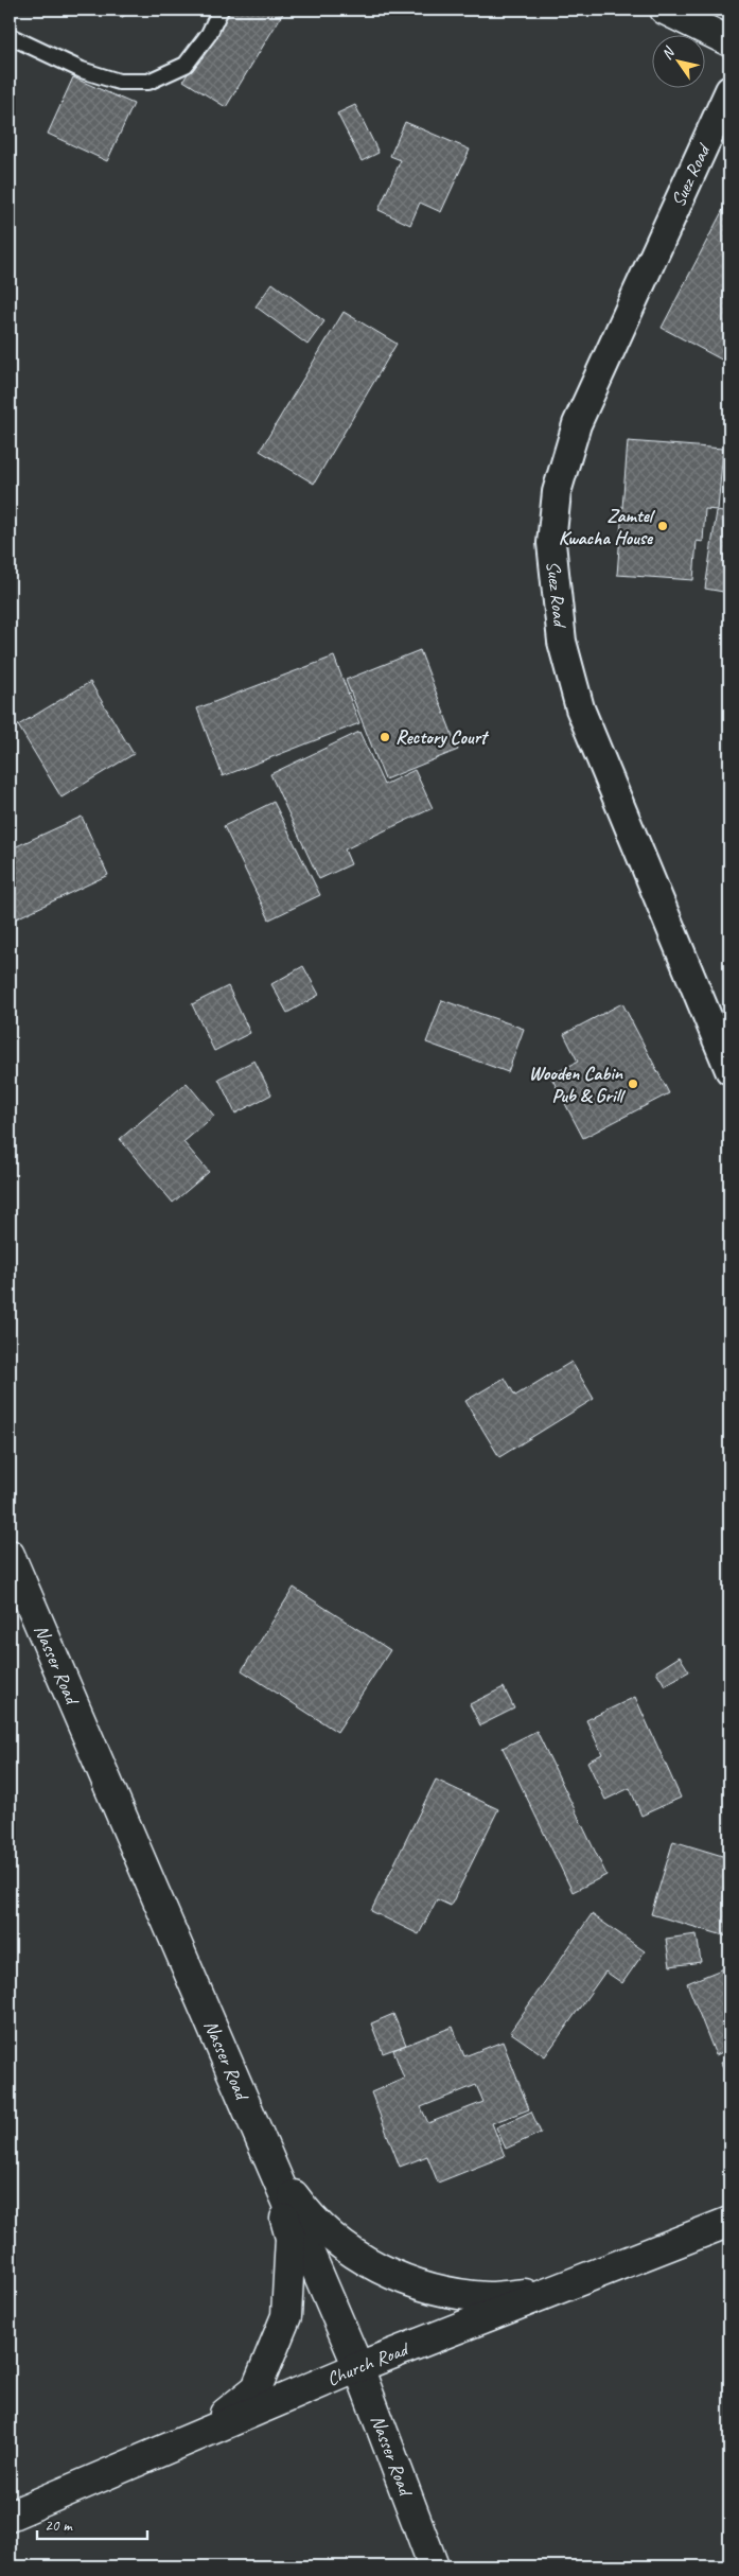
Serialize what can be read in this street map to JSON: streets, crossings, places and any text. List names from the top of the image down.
{
  "streets": {
    "main road": ["Nasser Road", "Church Road"],
    "street": ["Suez Road"]
  },
  "crossings": [
    ["Nasser Road", "Church Road"]
  ],
  "places": ["Zamtel Kwacha House", "Rectory Court", "Wooden Cabin Pub & Grill"],
  "scale_bar": "20 m",
  "north": "top left"
}
